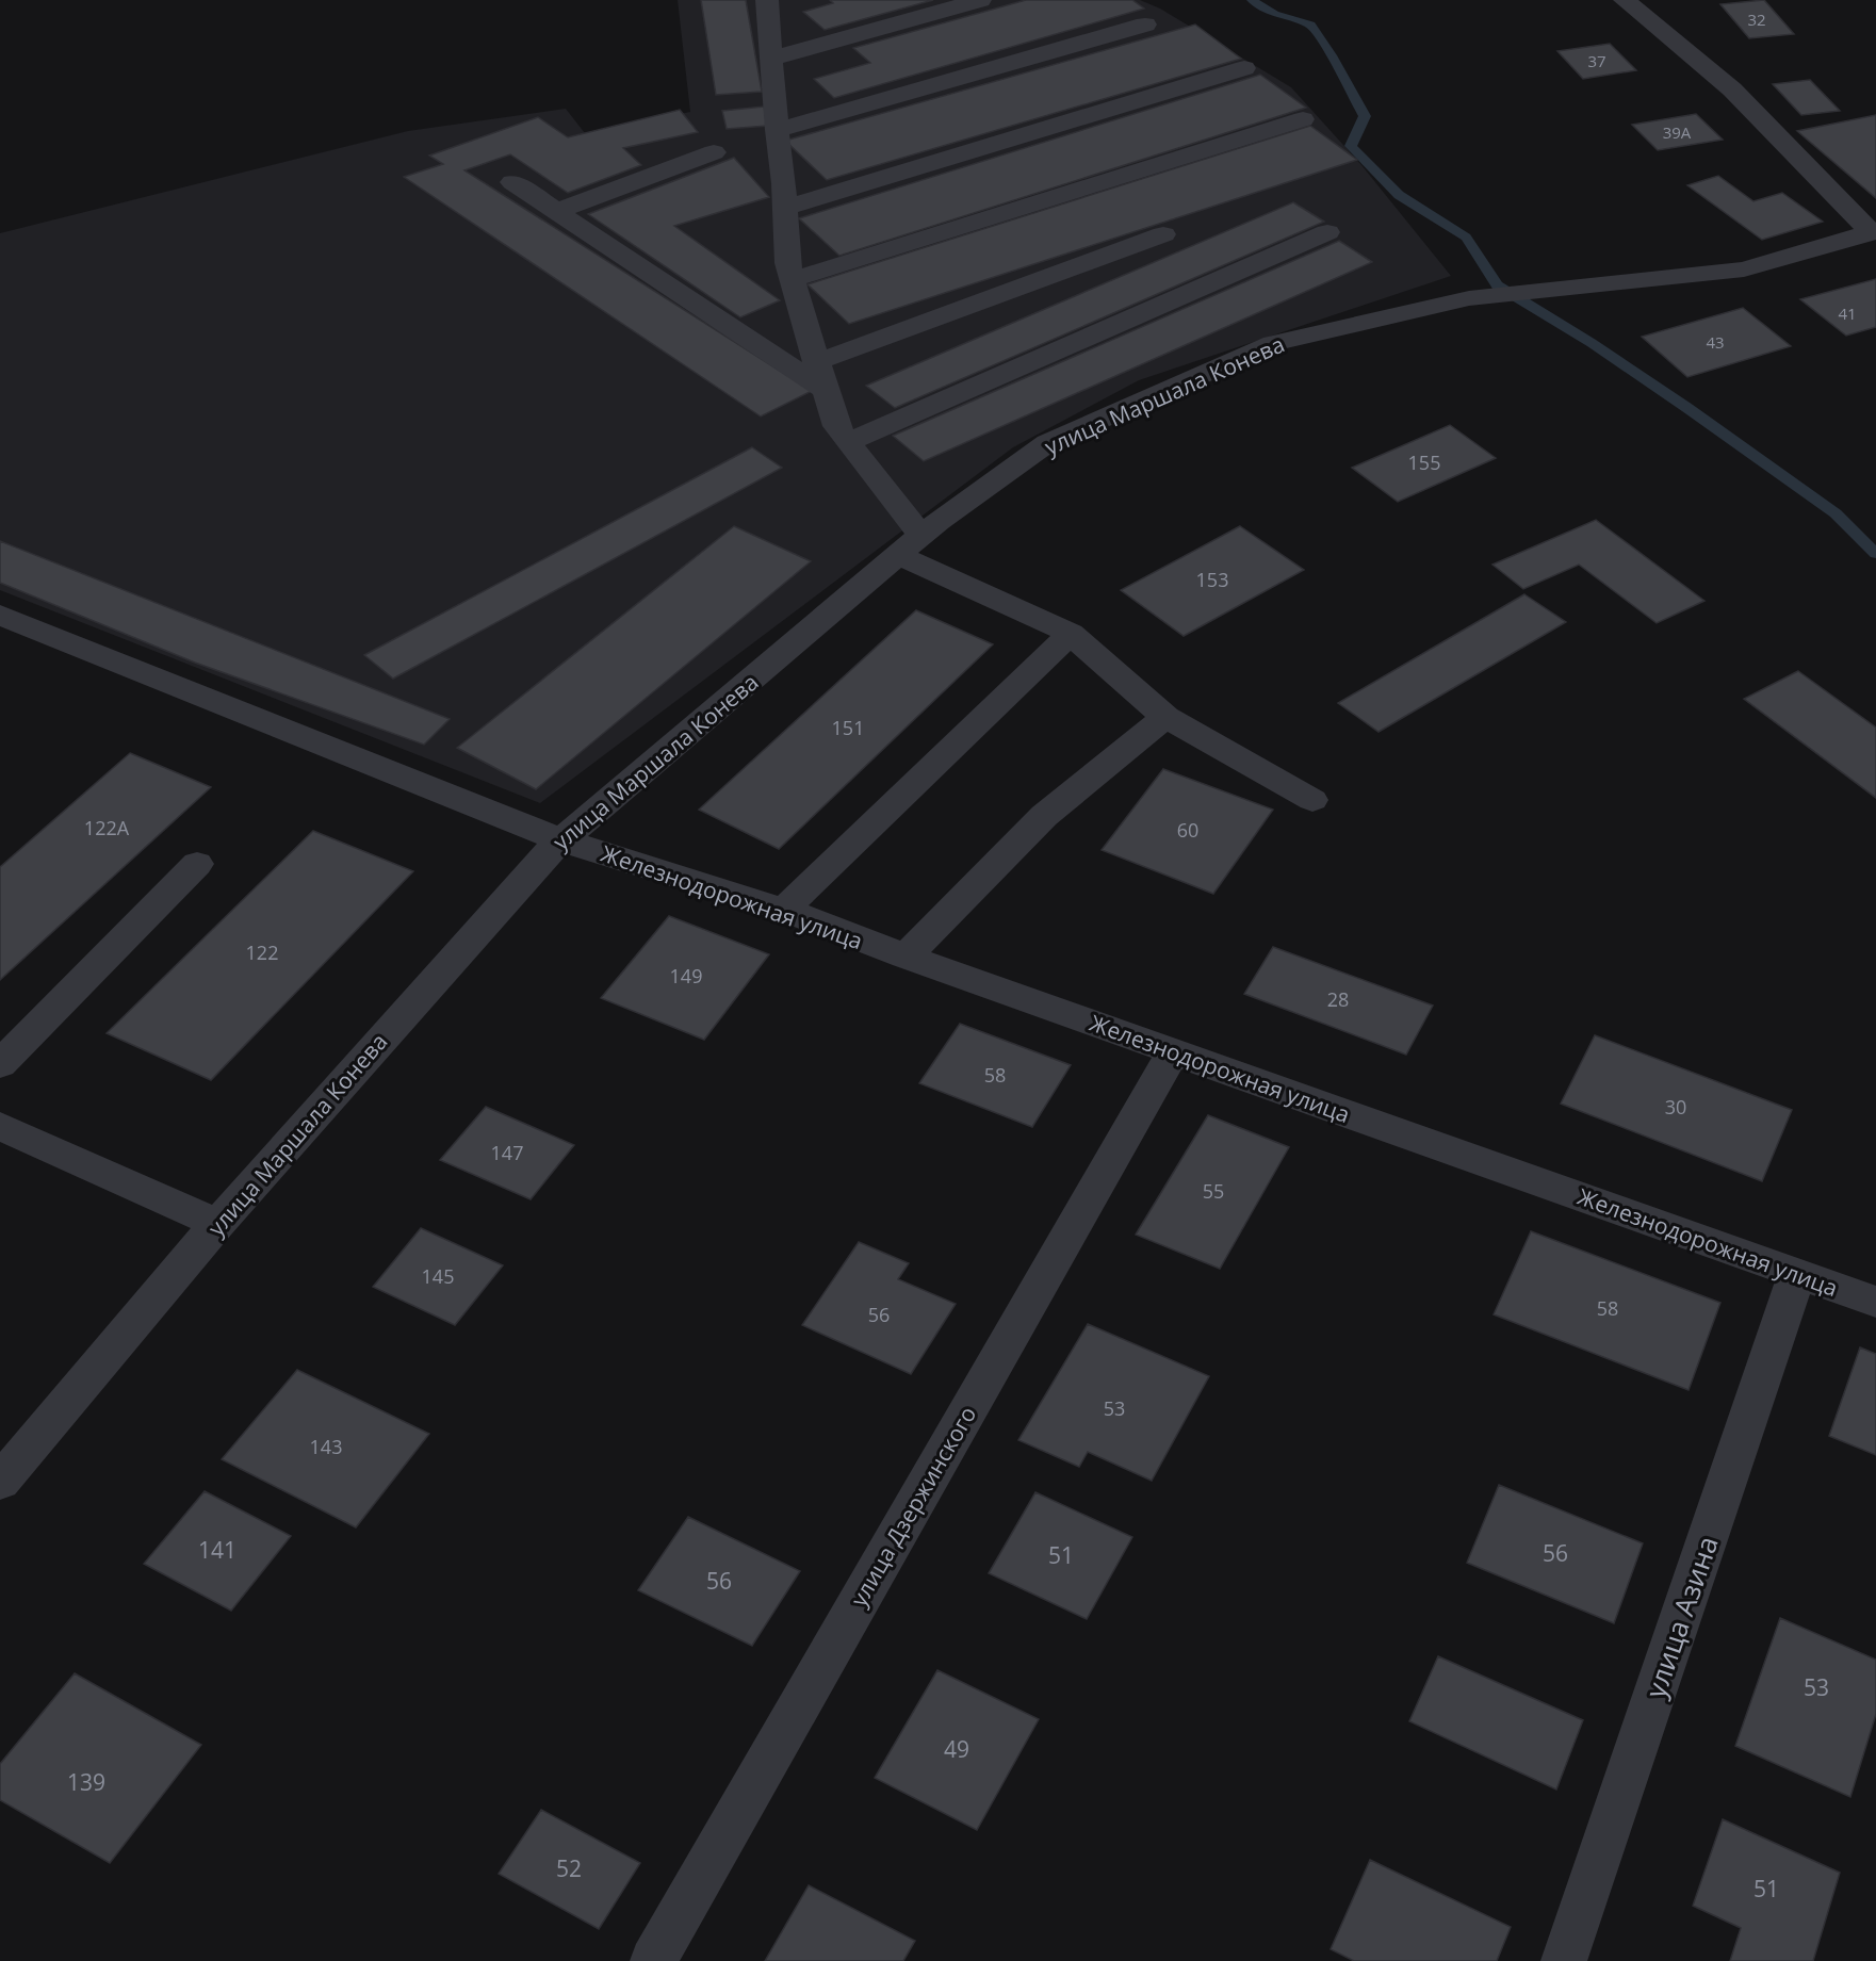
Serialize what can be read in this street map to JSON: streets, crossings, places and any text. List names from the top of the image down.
{
  "streets": {
    "street": [
      "улица Маршала Конева",
      "Железнодорожная улица",
      "улица Дзержинского",
      "улица Азина"
    ]
  },
  "crossings": [
    ["улица Маршала Конева", "Железнодорожная улица"],
    ["Железнодорожная улица", "улица Дзержинского"],
    ["Железнодорожная улица", "улица Азина"]
  ],
  "house_numbers": [
    "32",
    "37",
    "39А",
    "41",
    "43",
    "155",
    "153",
    "151",
    "122А",
    "60",
    "122",
    "149",
    "28",
    "58",
    "30",
    "147",
    "55",
    "145",
    "58",
    "56",
    "53",
    "143",
    "141",
    "56",
    "51",
    "56",
    "53",
    "49",
    "139",
    "52",
    "51"
  ]
}
